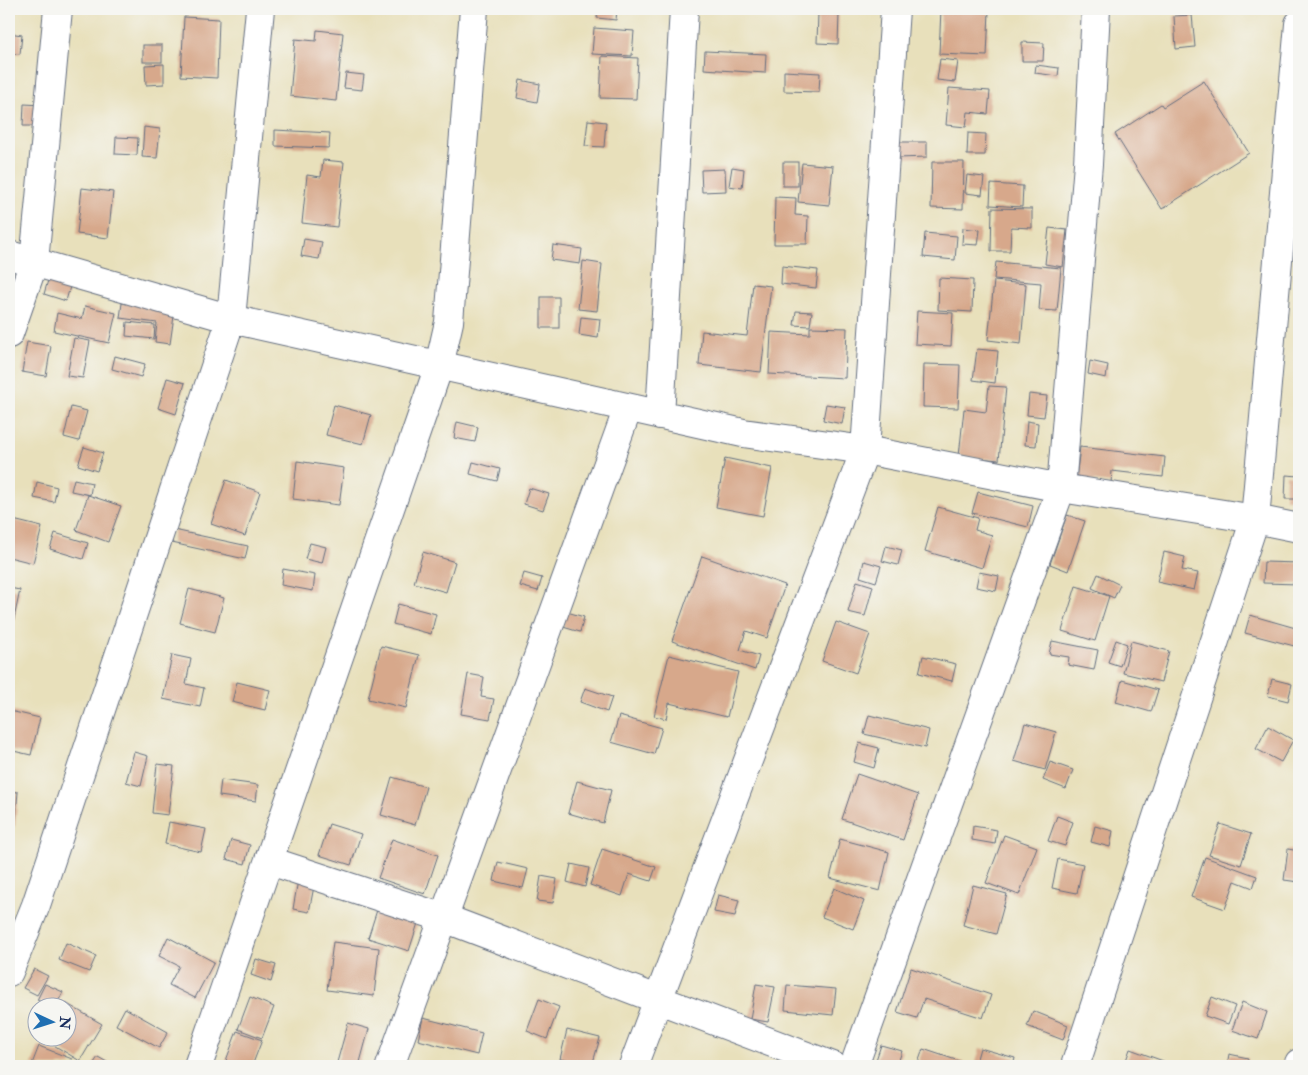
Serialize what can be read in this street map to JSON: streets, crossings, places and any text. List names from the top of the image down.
{
  "north": "right"
}
